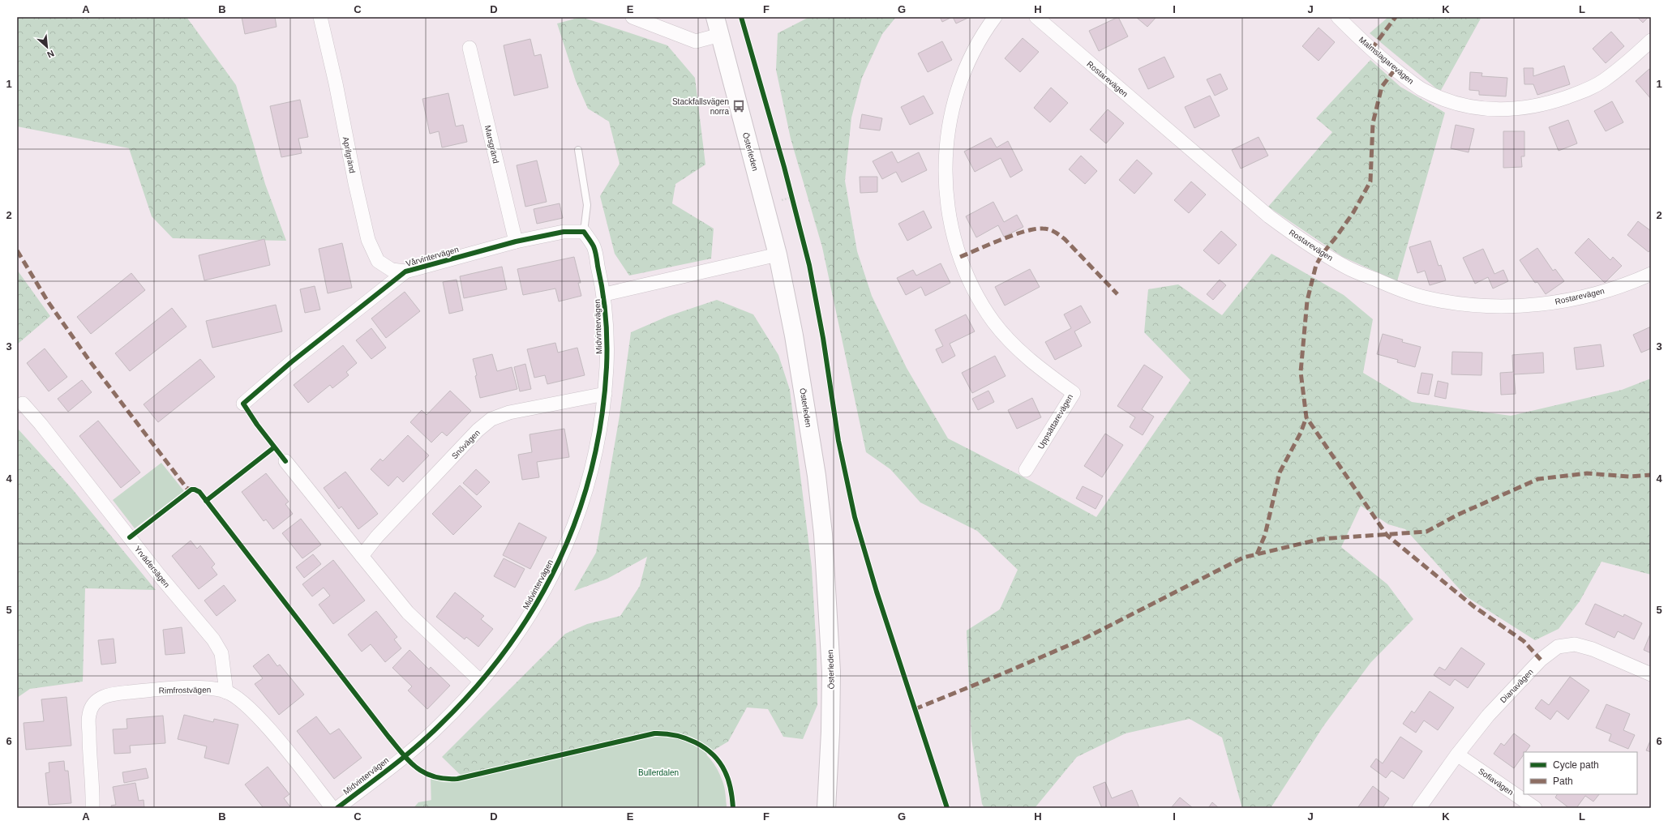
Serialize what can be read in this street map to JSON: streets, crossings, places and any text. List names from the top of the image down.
{
  "streets": {
    "main road": ["Österleden"],
    "street": [
      "Malmslagarevägen",
      "Rostarevägen",
      "Marsgränd",
      "Aprilgränd",
      "Vårvintervägen",
      "Midvintervägen",
      "Uppsättarevägen",
      "Snövägen",
      "Yrvädersägen",
      "Dianavägen",
      "Rimfrostvägen",
      "Sofiavägen"
    ]
  },
  "crossings": [
    ["Marsgränd", "Vårvintervägen"],
    ["Österleden", "Midvintervägen"],
    ["Aprilgränd", "Vårvintervägen"],
    ["Midvintervägen", "Snövägen"],
    ["Yrvädersägen", "Rimfrostvägen"],
    ["Dianavägen", "Sofiavägen"]
  ],
  "parks": ["Bullerdalen"],
  "places": {
    "bus stop": ["Stackfallsvägen norra"]
  },
  "legend": ["Cycle path", "Path"],
  "north": "bottom right",
  "grid": {
    "columns": [
      "A",
      "B",
      "C",
      "D",
      "E",
      "F",
      "G",
      "H",
      "I",
      "J",
      "K",
      "L"
    ],
    "rows": [
      "1",
      "2",
      "3",
      "4",
      "5",
      "6"
    ]
  }
}
